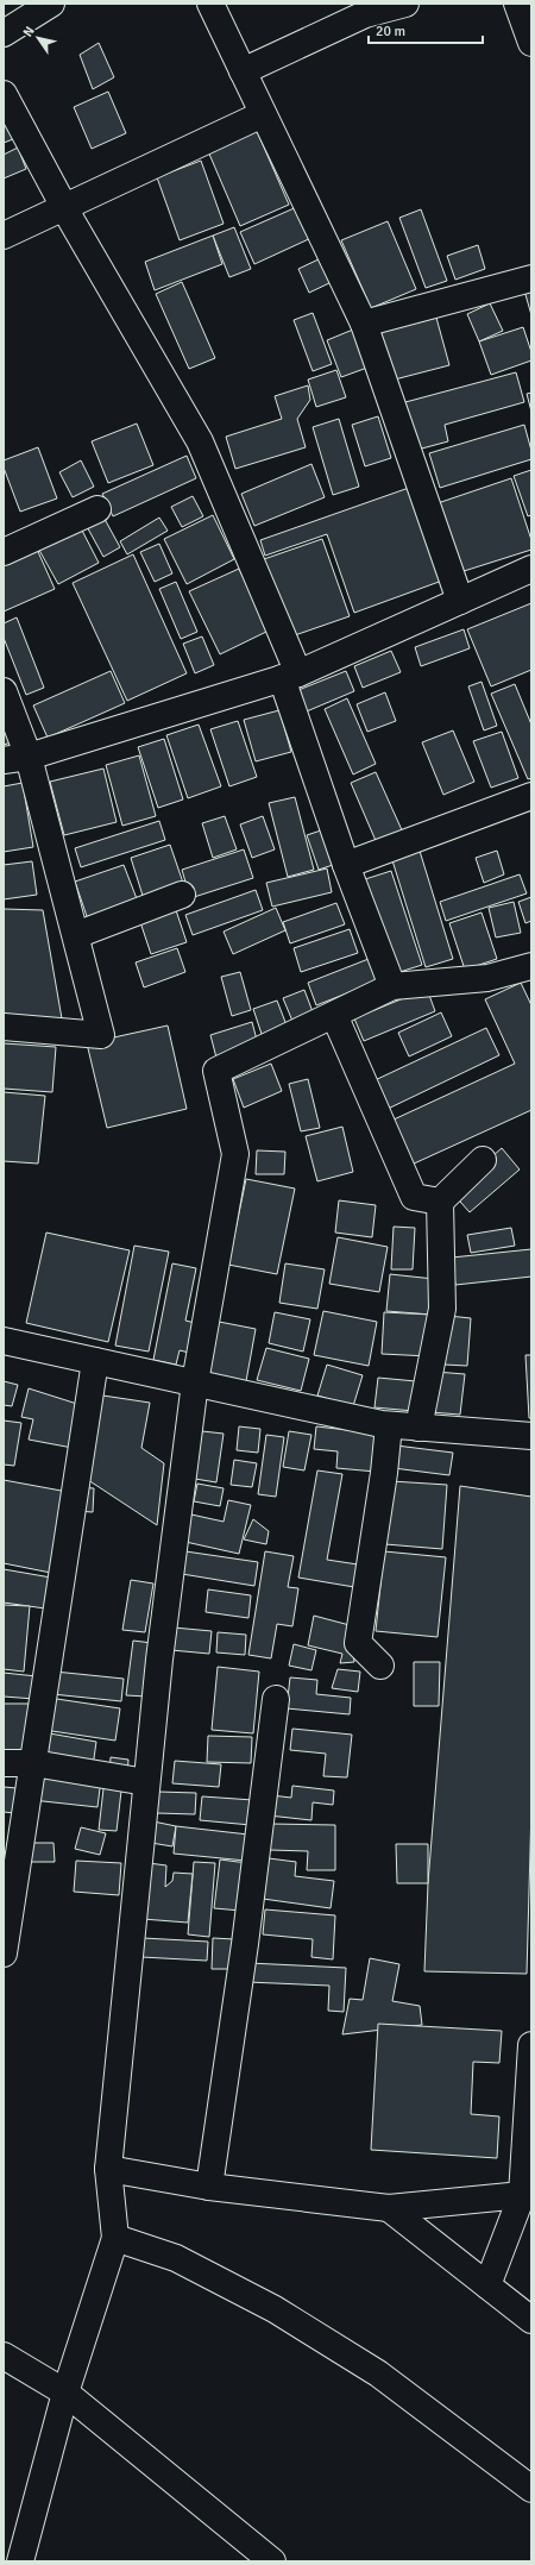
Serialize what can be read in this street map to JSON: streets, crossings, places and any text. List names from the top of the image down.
{
  "scale_bar": "20 m",
  "north": "top left"
}
